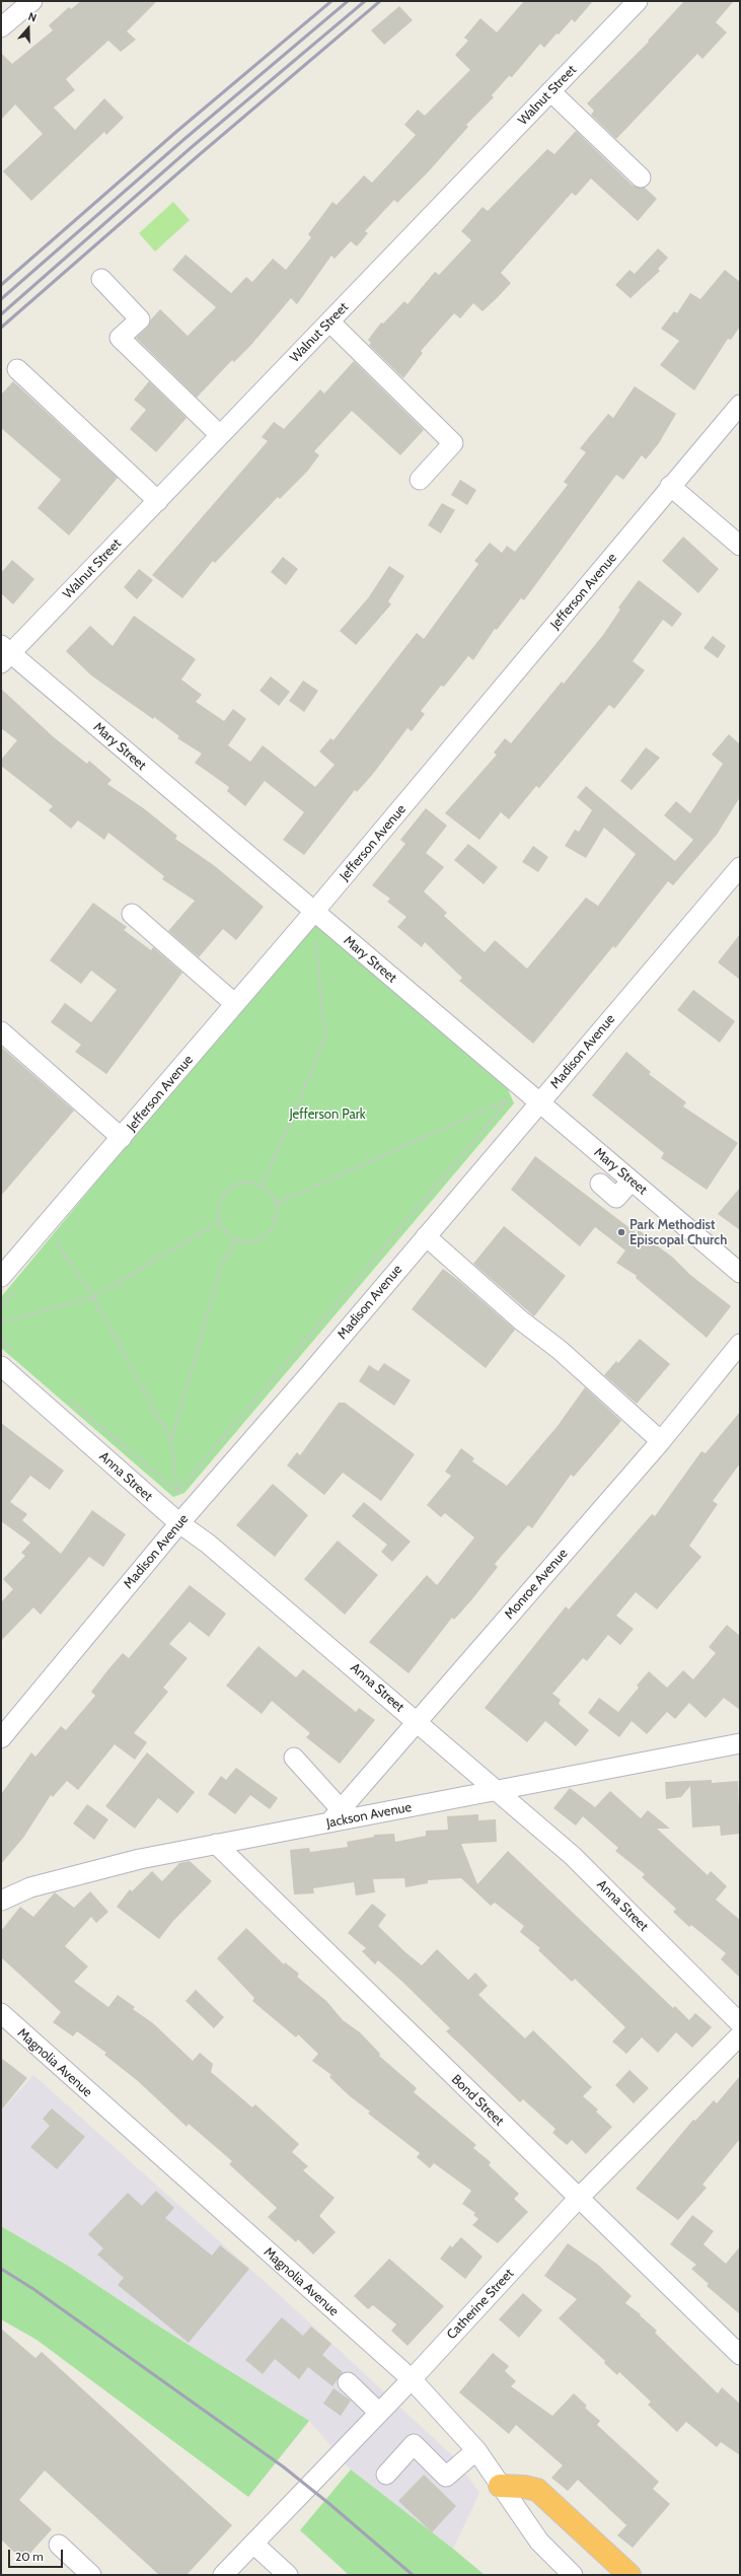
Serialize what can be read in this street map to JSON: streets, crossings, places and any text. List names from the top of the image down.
{
  "streets": {
    "street": [
      "Walnut Street",
      "Jefferson Avenue",
      "Mary Street",
      "Madison Avenue",
      "Anna Street",
      "Monroe Avenue",
      "Jackson Avenue",
      "Magnolia Avenue",
      "Bond Street",
      "Catherine Street"
    ]
  },
  "crossings": [
    ["Walnut Street", "Mary Street"],
    ["Jefferson Avenue", "Mary Street"],
    ["Mary Street", "Madison Avenue"],
    ["Madison Avenue", "Anna Street"],
    ["Anna Street", "Monroe Avenue"],
    ["Anna Street", "Jackson Avenue"],
    ["Monroe Avenue", "Jackson Avenue"],
    ["Jackson Avenue", "Bond Street"],
    ["Magnolia Avenue", "Catherine Street"],
    ["Bond Street", "Catherine Street"]
  ],
  "parks": ["Jefferson Park"],
  "places": ["Park Methodist Episcopal Church"],
  "scale_bar": "20 m",
  "north": "top"
}
